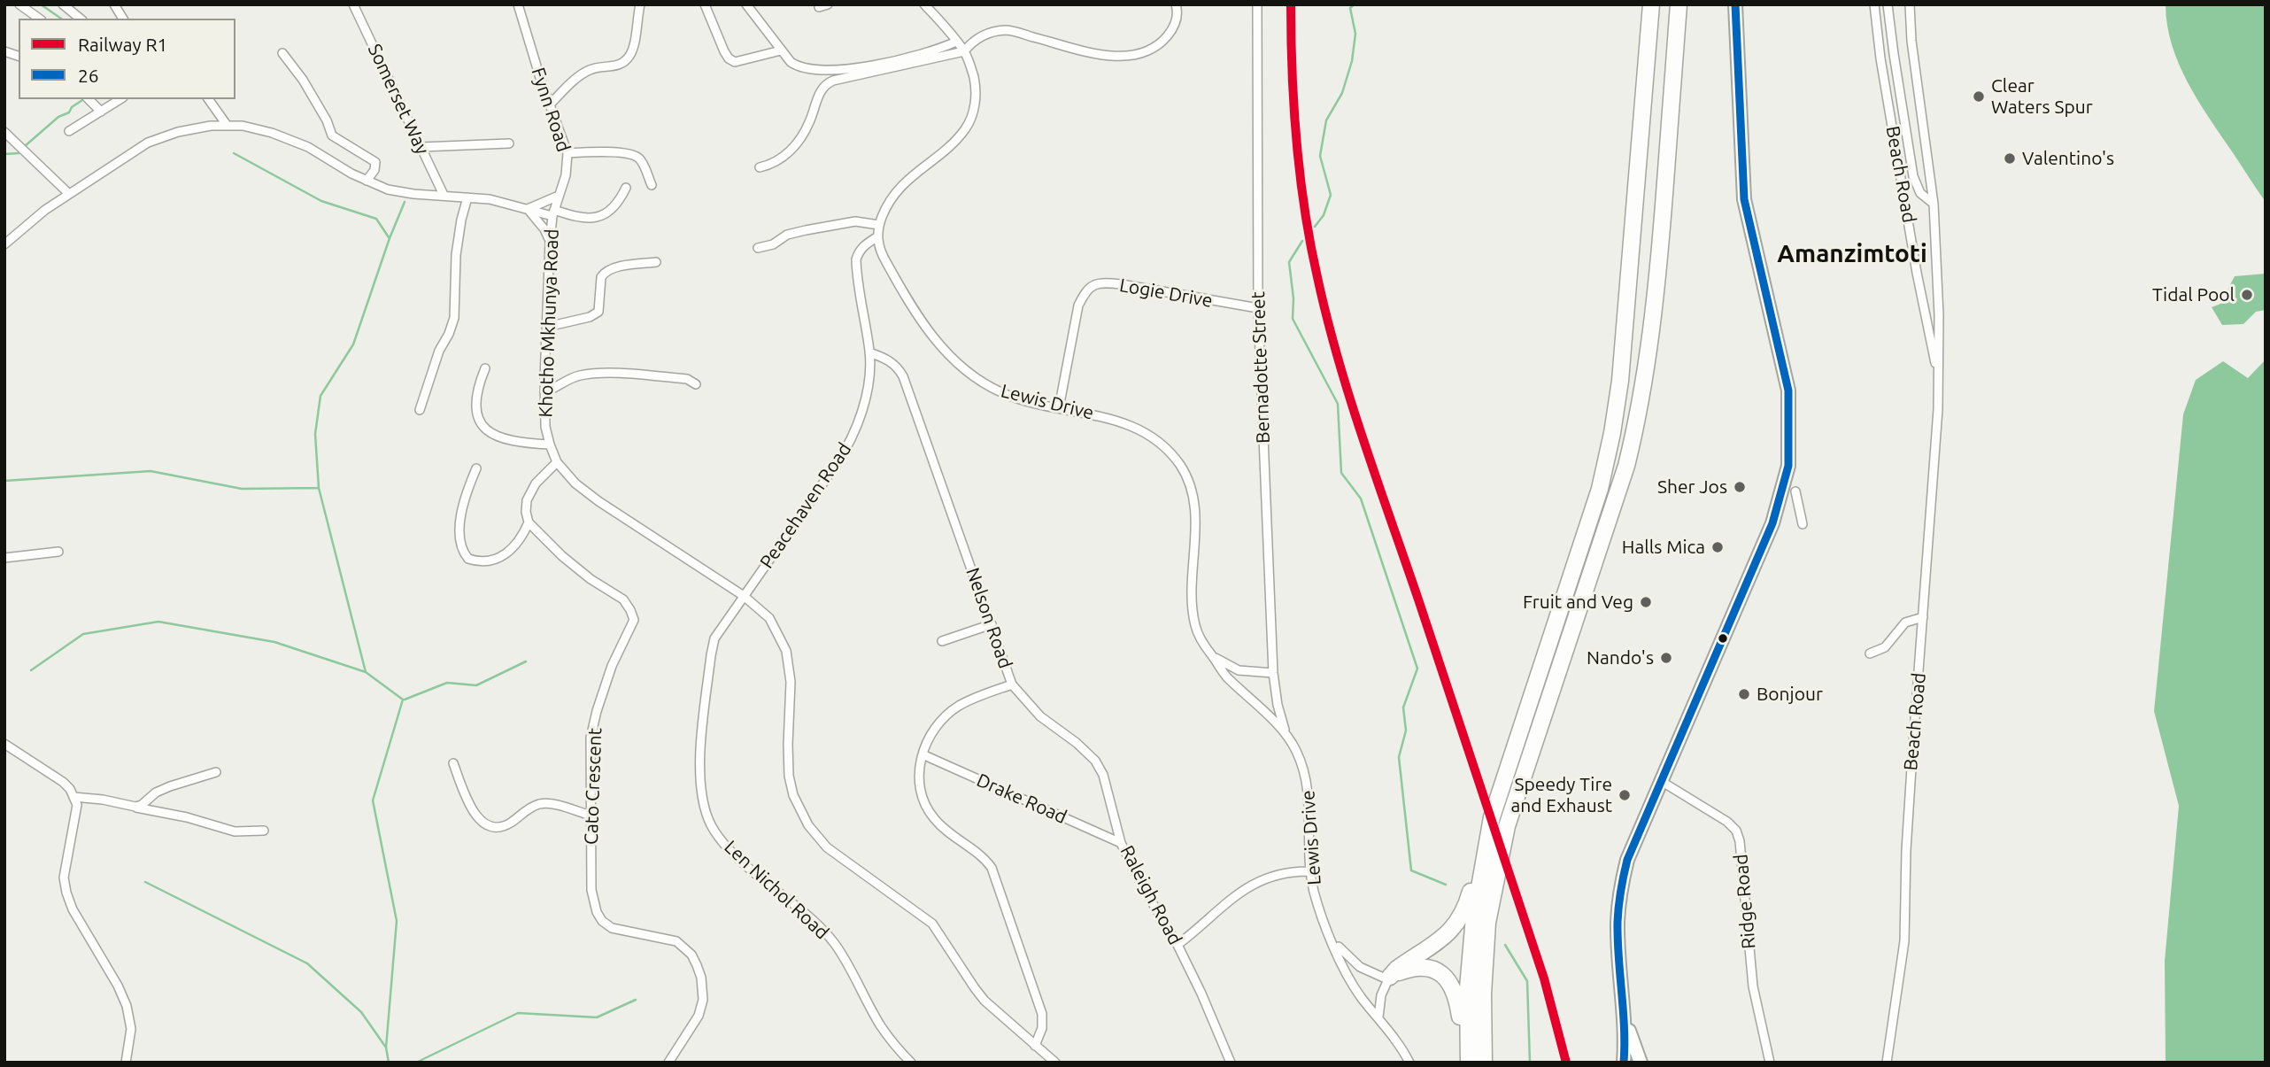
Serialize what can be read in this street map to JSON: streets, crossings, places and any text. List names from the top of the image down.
{
  "streets": {
    "street": [
      "Somerset Way",
      "Fynn Road",
      "Beach Road",
      "Logie Drive",
      "Khotho Mkhunya Road",
      "Bernadotte Street",
      "Lewis Drive",
      "Peacehaven Road",
      "Nelson Road",
      "Cato Crescent",
      "Drake Road",
      "Len Nichol Road",
      "Raleigh Road",
      "Ridge Road"
    ]
  },
  "crossings": [
    ["Somerset Way", "Khotho Mkhunya Road"],
    ["Fynn Road", "Khotho Mkhunya Road"],
    ["Logie Drive", "Bernadotte Street"],
    ["Logie Drive", "Lewis Drive"],
    ["Khotho Mkhunya Road", "Peacehaven Road"],
    ["Khotho Mkhunya Road", "Nelson Road"],
    ["Khotho Mkhunya Road", "Len Nichol Road"],
    ["Bernadotte Street", "Lewis Drive"],
    ["Lewis Drive", "Peacehaven Road"],
    ["Peacehaven Road", "Nelson Road"],
    ["Peacehaven Road", "Len Nichol Road"],
    ["Nelson Road", "Drake Road"],
    ["Nelson Road", "Raleigh Road"],
    ["Drake Road", "Raleigh Road"]
  ],
  "districts": ["Amanzimtoti"],
  "places": [
    "Clear Waters Spur",
    "Valentino's",
    "Tidal Pool",
    "Sher Jos",
    "Halls Mica",
    "Fruit and Veg",
    "Nando's",
    "Bonjour",
    "Speedy Tire and Exhaust"
  ],
  "lines": ["rail line R1", "transit line 26"],
  "legend": ["Railway R1", "26"]
}
